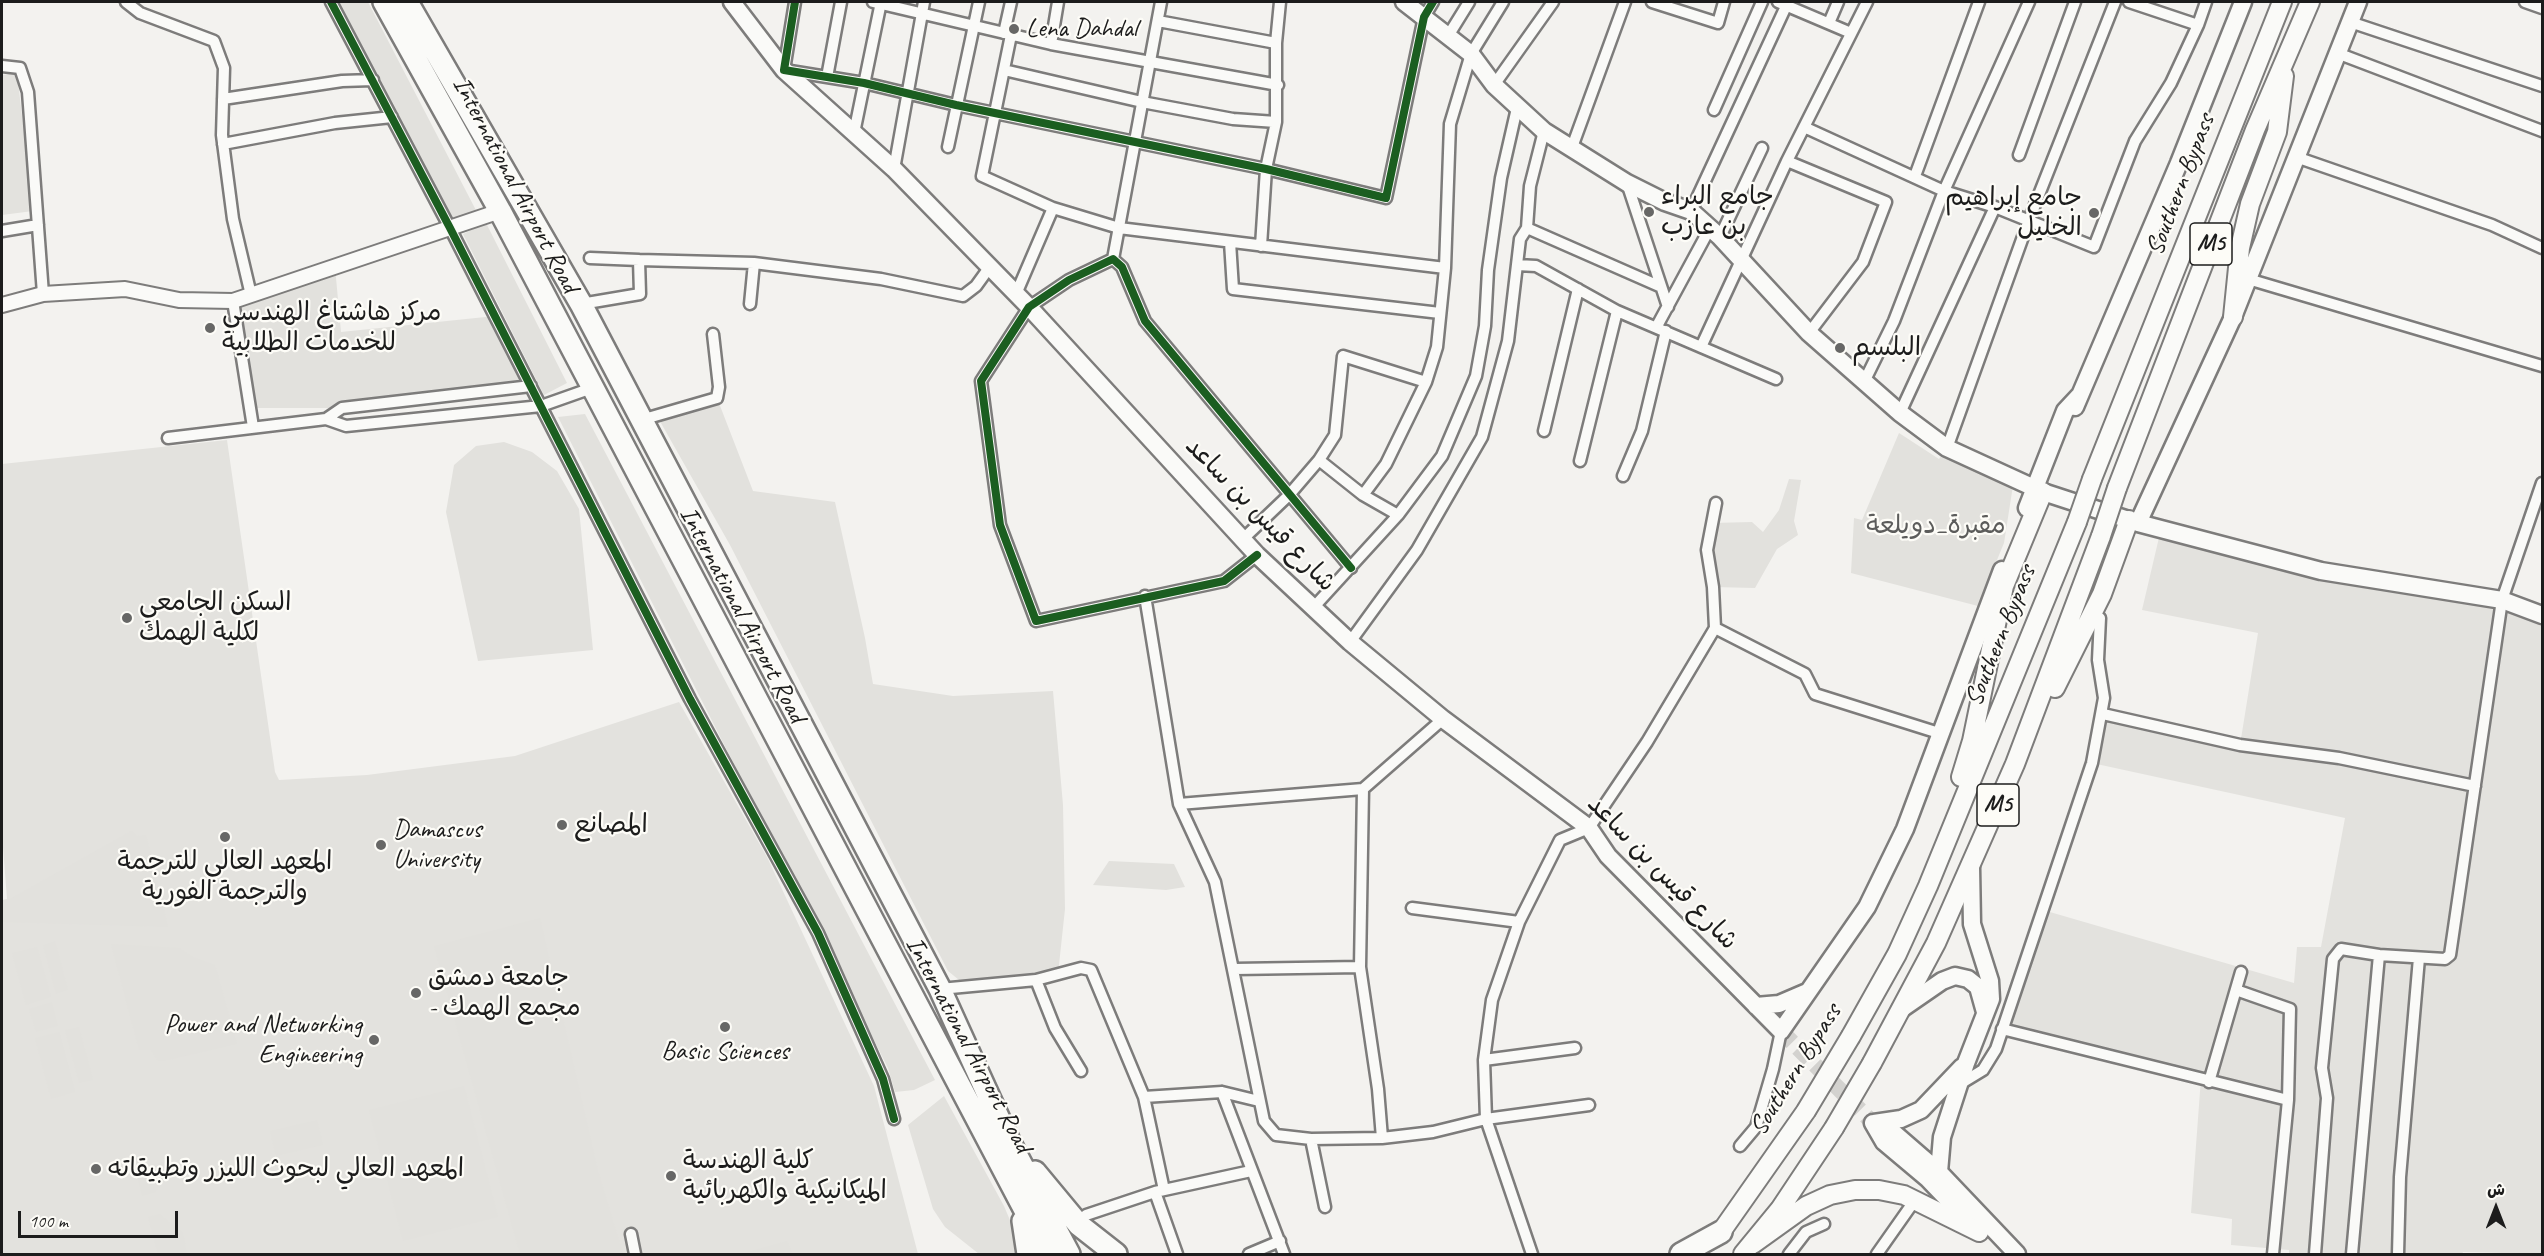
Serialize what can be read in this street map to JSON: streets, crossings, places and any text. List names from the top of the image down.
{
  "streets": {
    "highway": ["International Airport Road", "Southern Bypass", "M5"],
    "main road": ["شارع قيس بن ساعد"]
  },
  "parks": ["مقبرة_دويلعة"],
  "places": [
    "Lena Dahdal",
    "جامع البراء بن عازب",
    "جامع إبراهيم الخليل",
    "مركز هاشتاغ الهندسي للخدمات الطلابية",
    "البلسم",
    "السكن الجامعي لكلية الهمك",
    "المصانع",
    "المعهد العالي للترجمة والترجمة الفورية",
    "Damascus University",
    "جامعة دمشق - مجمع الهمك",
    "Basic Sciences",
    "Power and Networking Engineering",
    "المعهد العالي لبحوث الليزر وتطبيقاته",
    "كلية الهندسة الميكانيكية والكهربائية"
  ],
  "scale_bar": "100 m",
  "north": "top"
}
